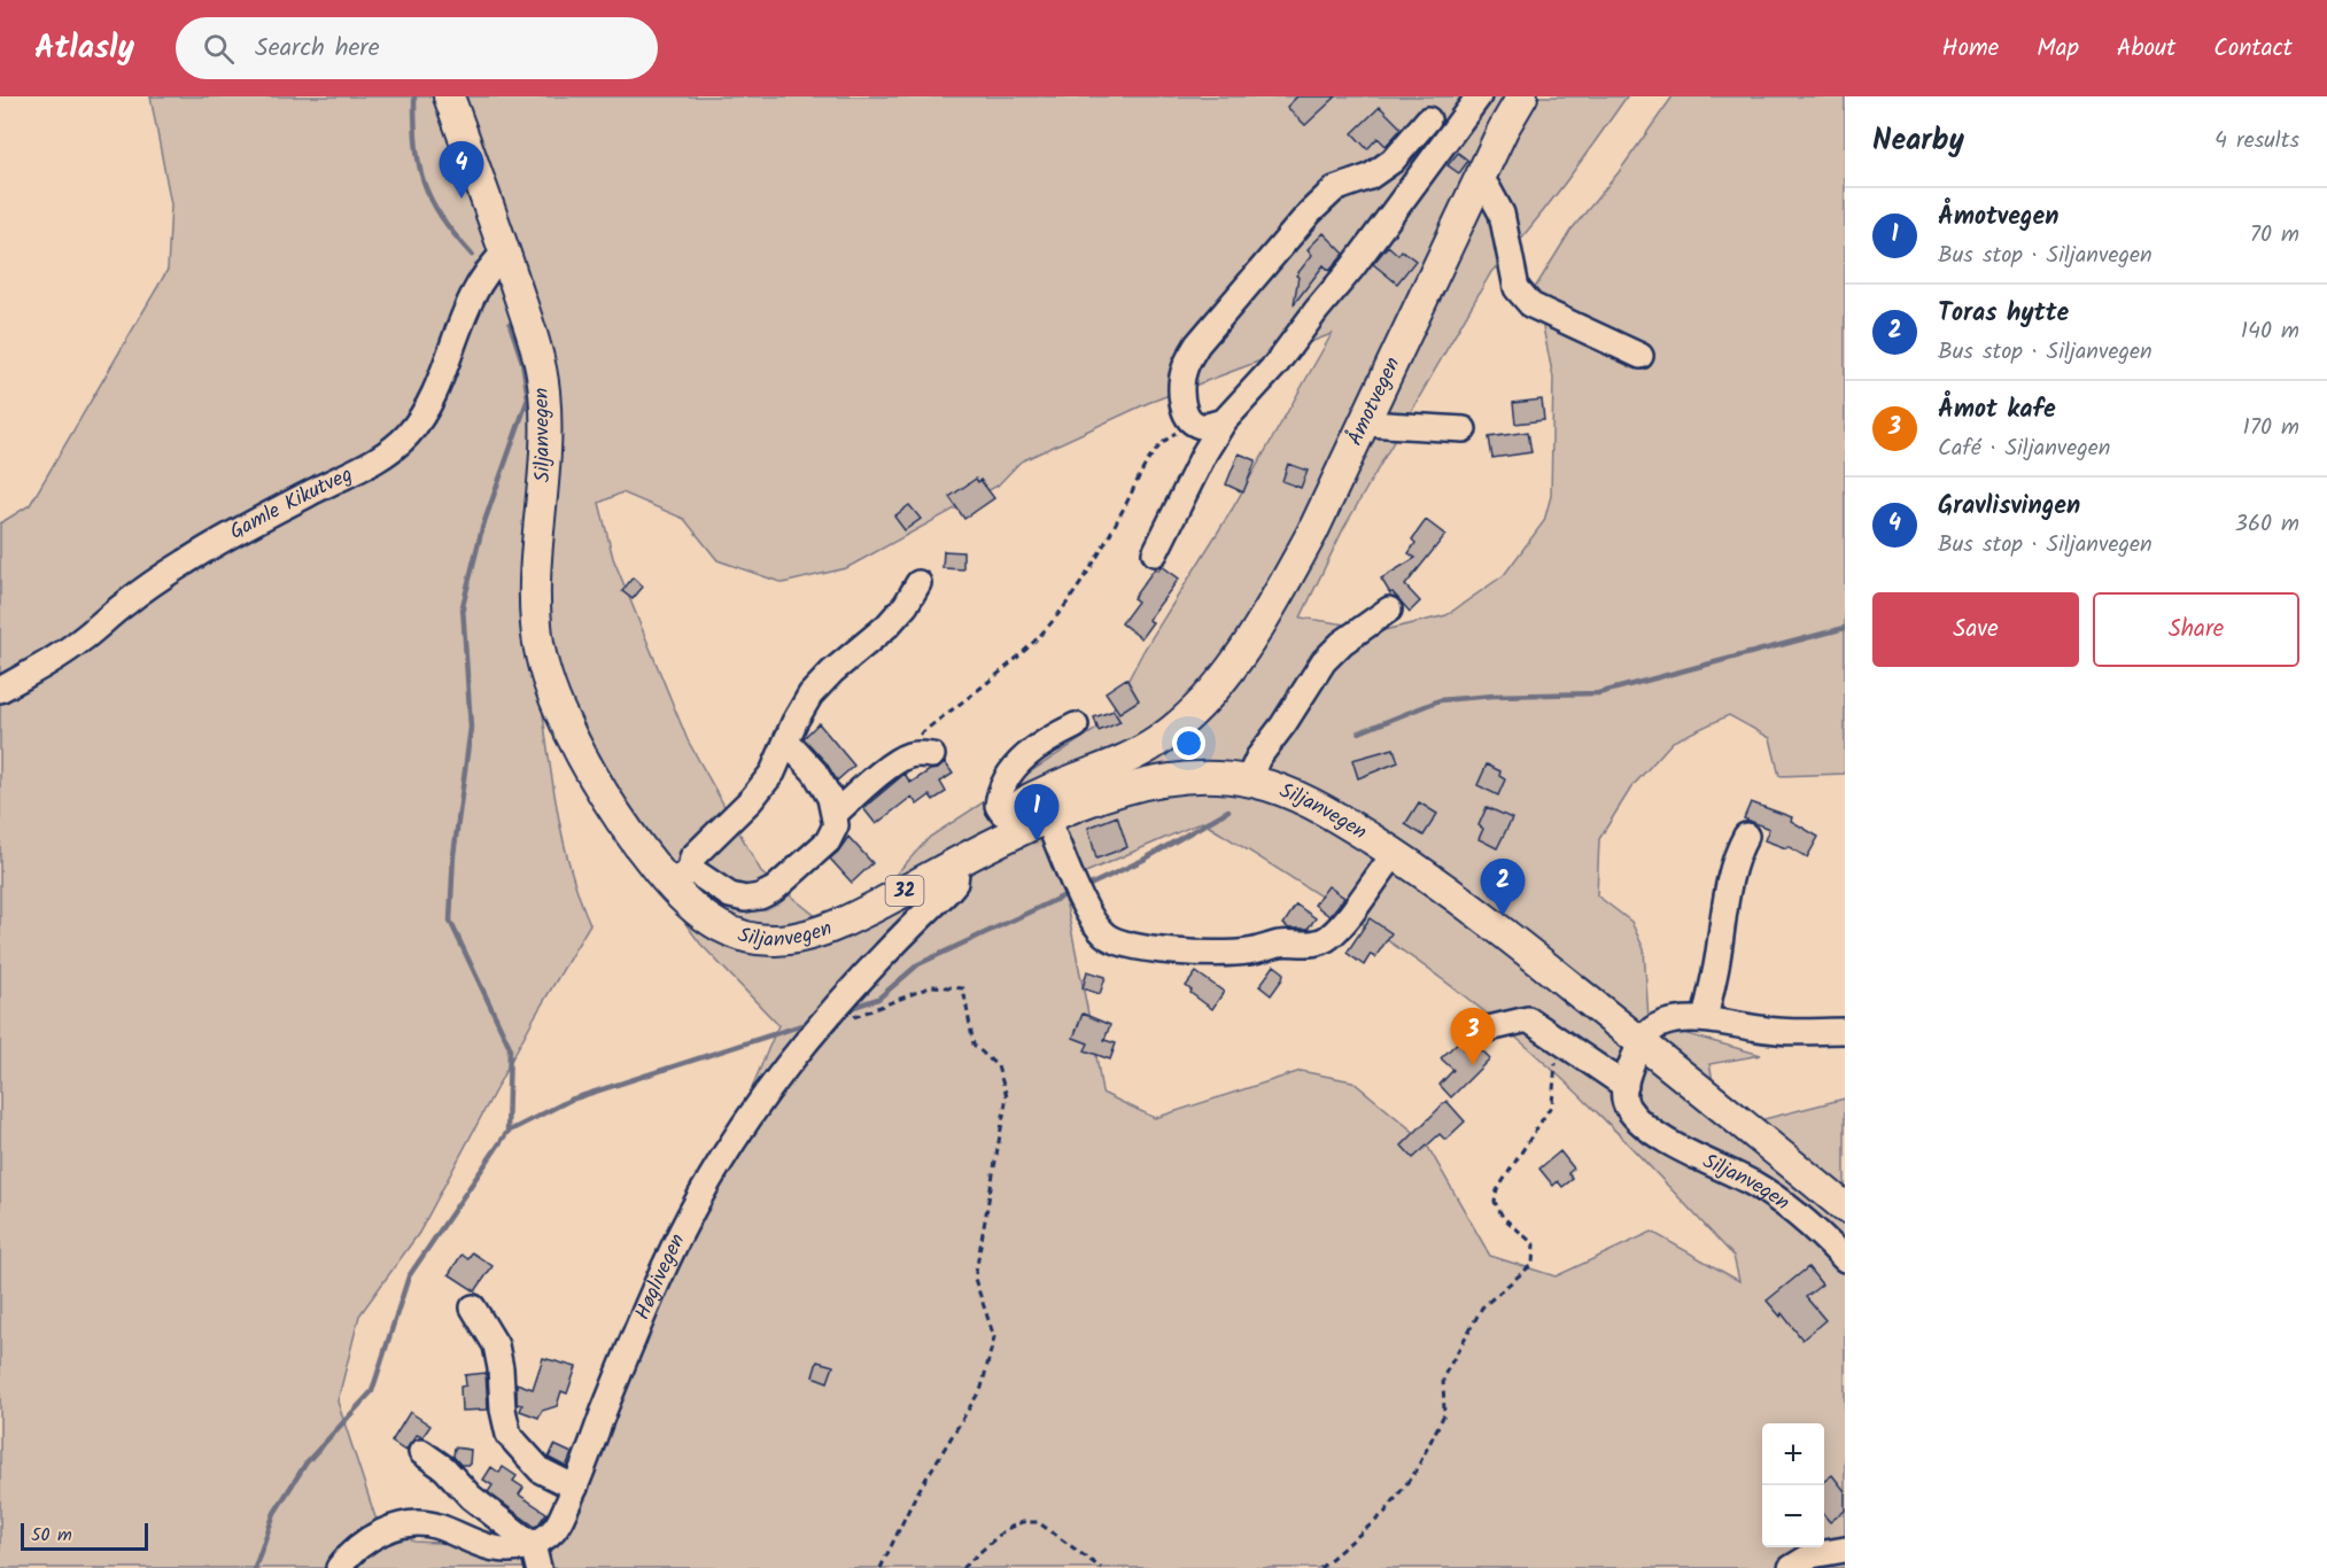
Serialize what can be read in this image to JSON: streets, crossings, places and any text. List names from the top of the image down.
{
  "streets": {
    "main road": ["Åmotvegen", "Siljanvegen", "32"],
    "street": ["Gamle Kikutveg", "Høglivegen"]
  },
  "crossings": [
    ["Åmotvegen", "Siljanvegen"],
    ["Siljanvegen", "Gamle Kikutveg"],
    ["Siljanvegen", "Høglivegen"]
  ],
  "scale_bar": "50 m",
  "page": {
    "header": "Atlasly",
    "search": "Search here",
    "nav": [
      "Home",
      "Map",
      "About",
      "Contact"
    ],
    "heading": ["Nearby", "4 results"],
    "pins": [
      "4",
      "1",
      "2",
      "3"
    ],
    "list": [
      {
        "mark": "1",
        "name": "Åmotvegen",
        "note": "Bus stop · Siljanvegen",
        "value": "70 m"
      },
      {
        "mark": "2",
        "name": "Toras hytte",
        "note": "Bus stop · Siljanvegen",
        "value": "140 m"
      },
      {
        "mark": "3",
        "name": "Åmot kafe",
        "note": "Café · Siljanvegen",
        "value": "170 m"
      },
      {
        "mark": "4",
        "name": "Gravlisvingen",
        "note": "Bus stop · Siljanvegen",
        "value": "360 m"
      }
    ],
    "buttons": ["Save", "Share"],
    "map_buttons": ["+", "−"],
    "scale": "50 m"
  }
}
